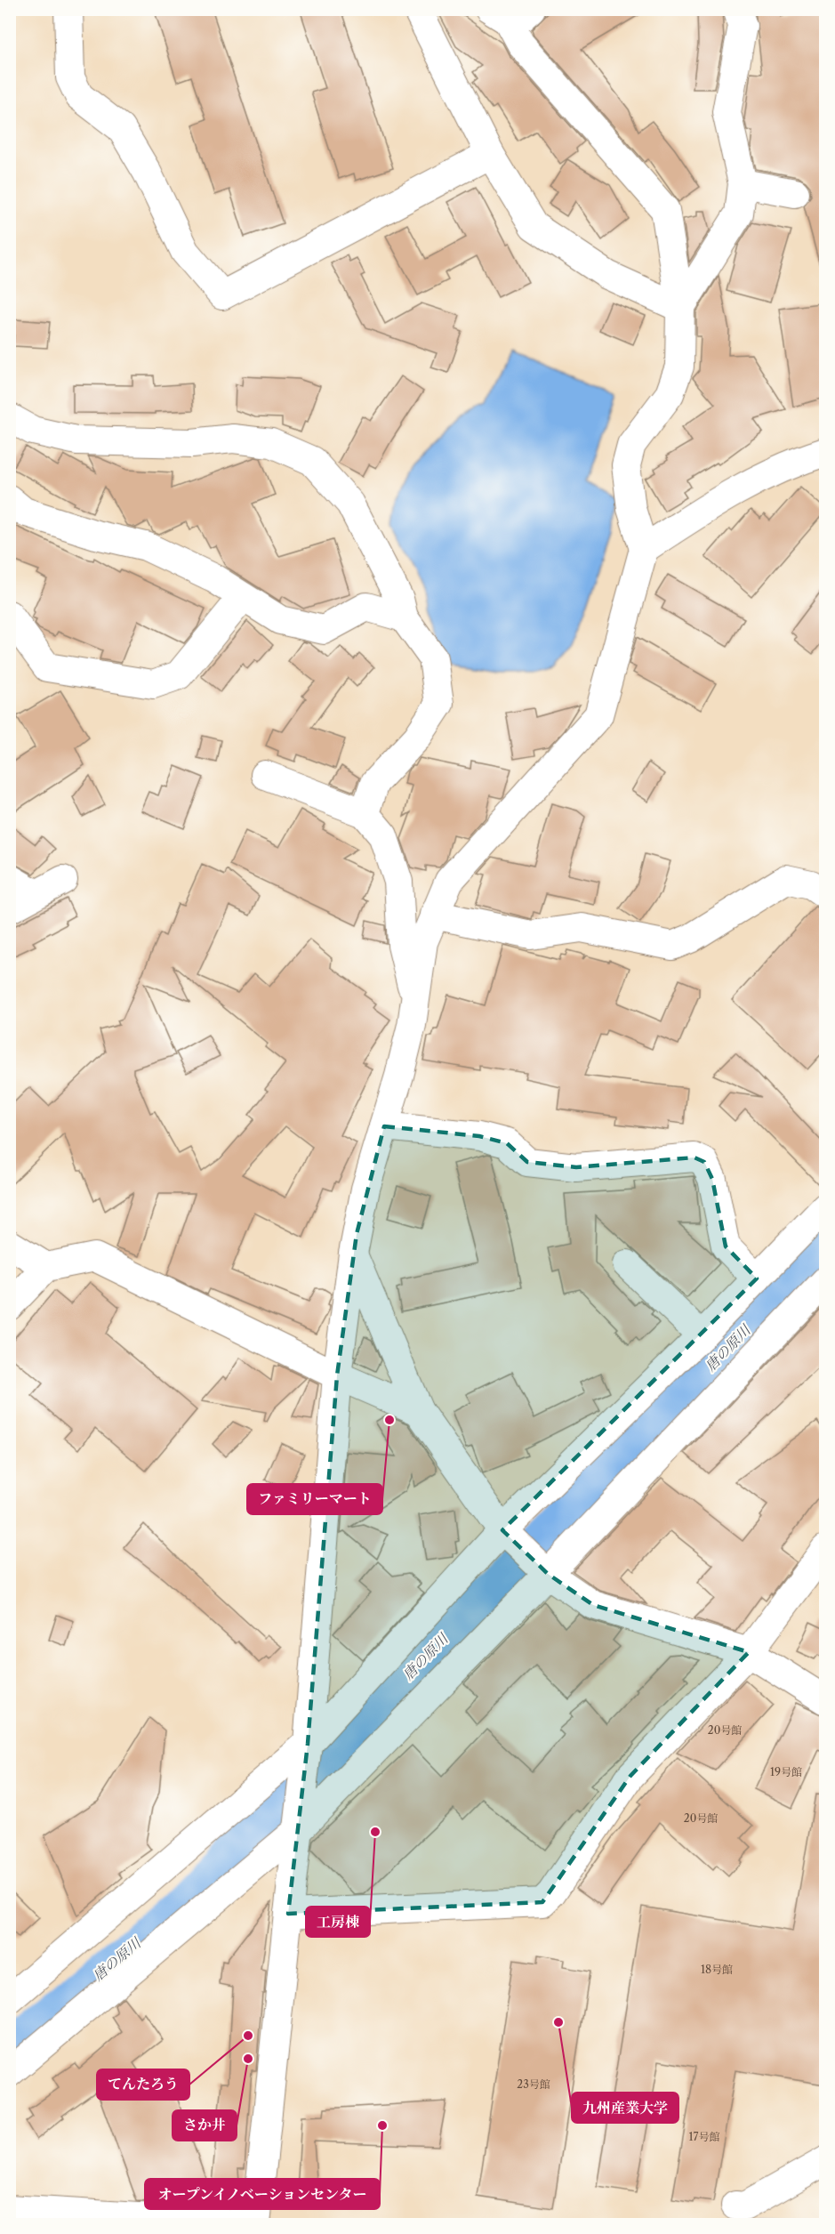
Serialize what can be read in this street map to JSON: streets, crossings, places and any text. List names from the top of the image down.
{
  "water": ["唐の原川"],
  "places": [
    "ファミリーマート",
    "工房棟",
    "九州産業大学",
    "てんたろう",
    "さか井",
    "オープンイノベーションセンター"
  ],
  "house_numbers": [
    "20号館",
    "19号館",
    "20号館",
    "18号館",
    "23号館",
    "17号館"
  ]
}
